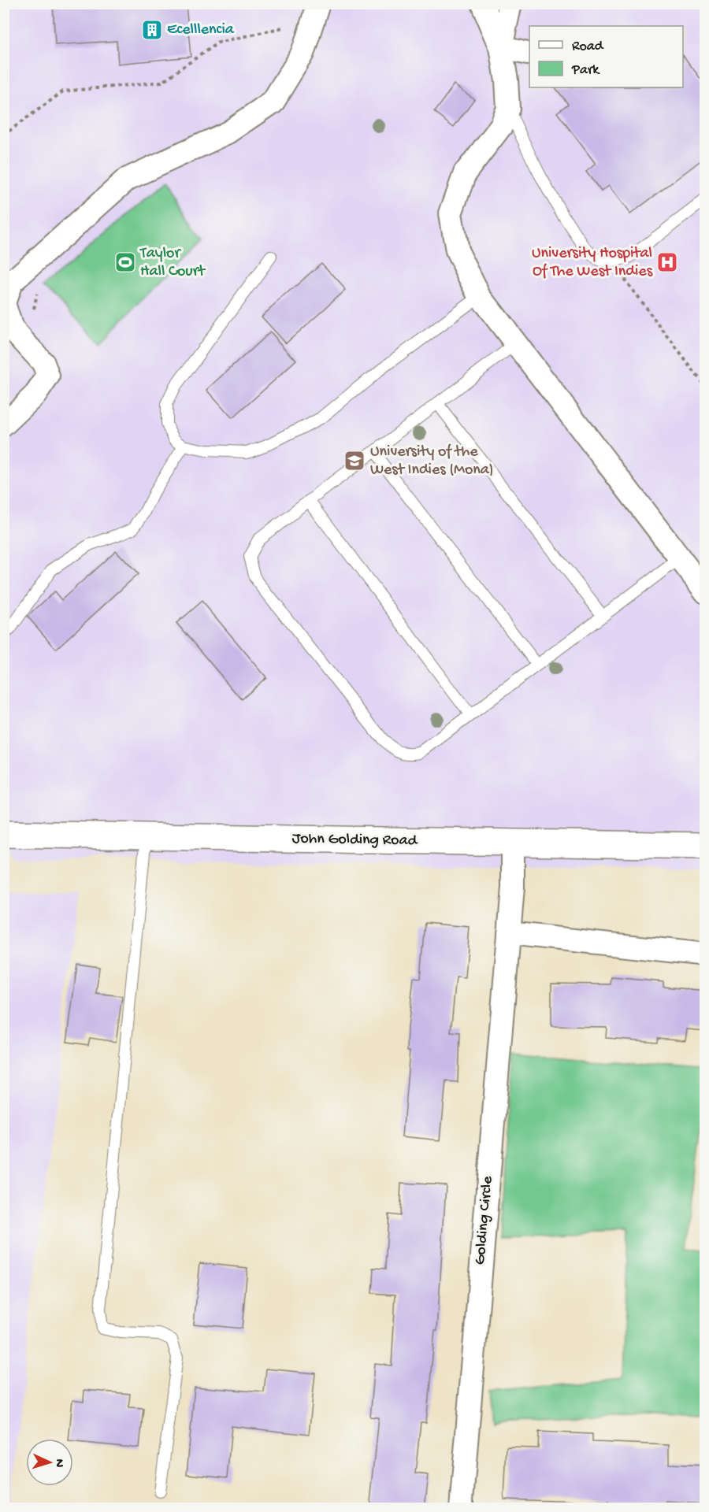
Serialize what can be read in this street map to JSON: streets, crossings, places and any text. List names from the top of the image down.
{
  "streets": {
    "street": ["John Golding Road", "Golding Circle"]
  },
  "crossings": [
    ["John Golding Road", "Golding Circle"]
  ],
  "places": {
    "building": ["Ecelllencia"],
    "sports": ["Taylor Hall Court"],
    "hospital": ["University Hospital Of The West Indies"],
    "school or university": ["University of the West Indies (Mona)"]
  },
  "legend": ["Road", "Park"],
  "north": "right"
}
